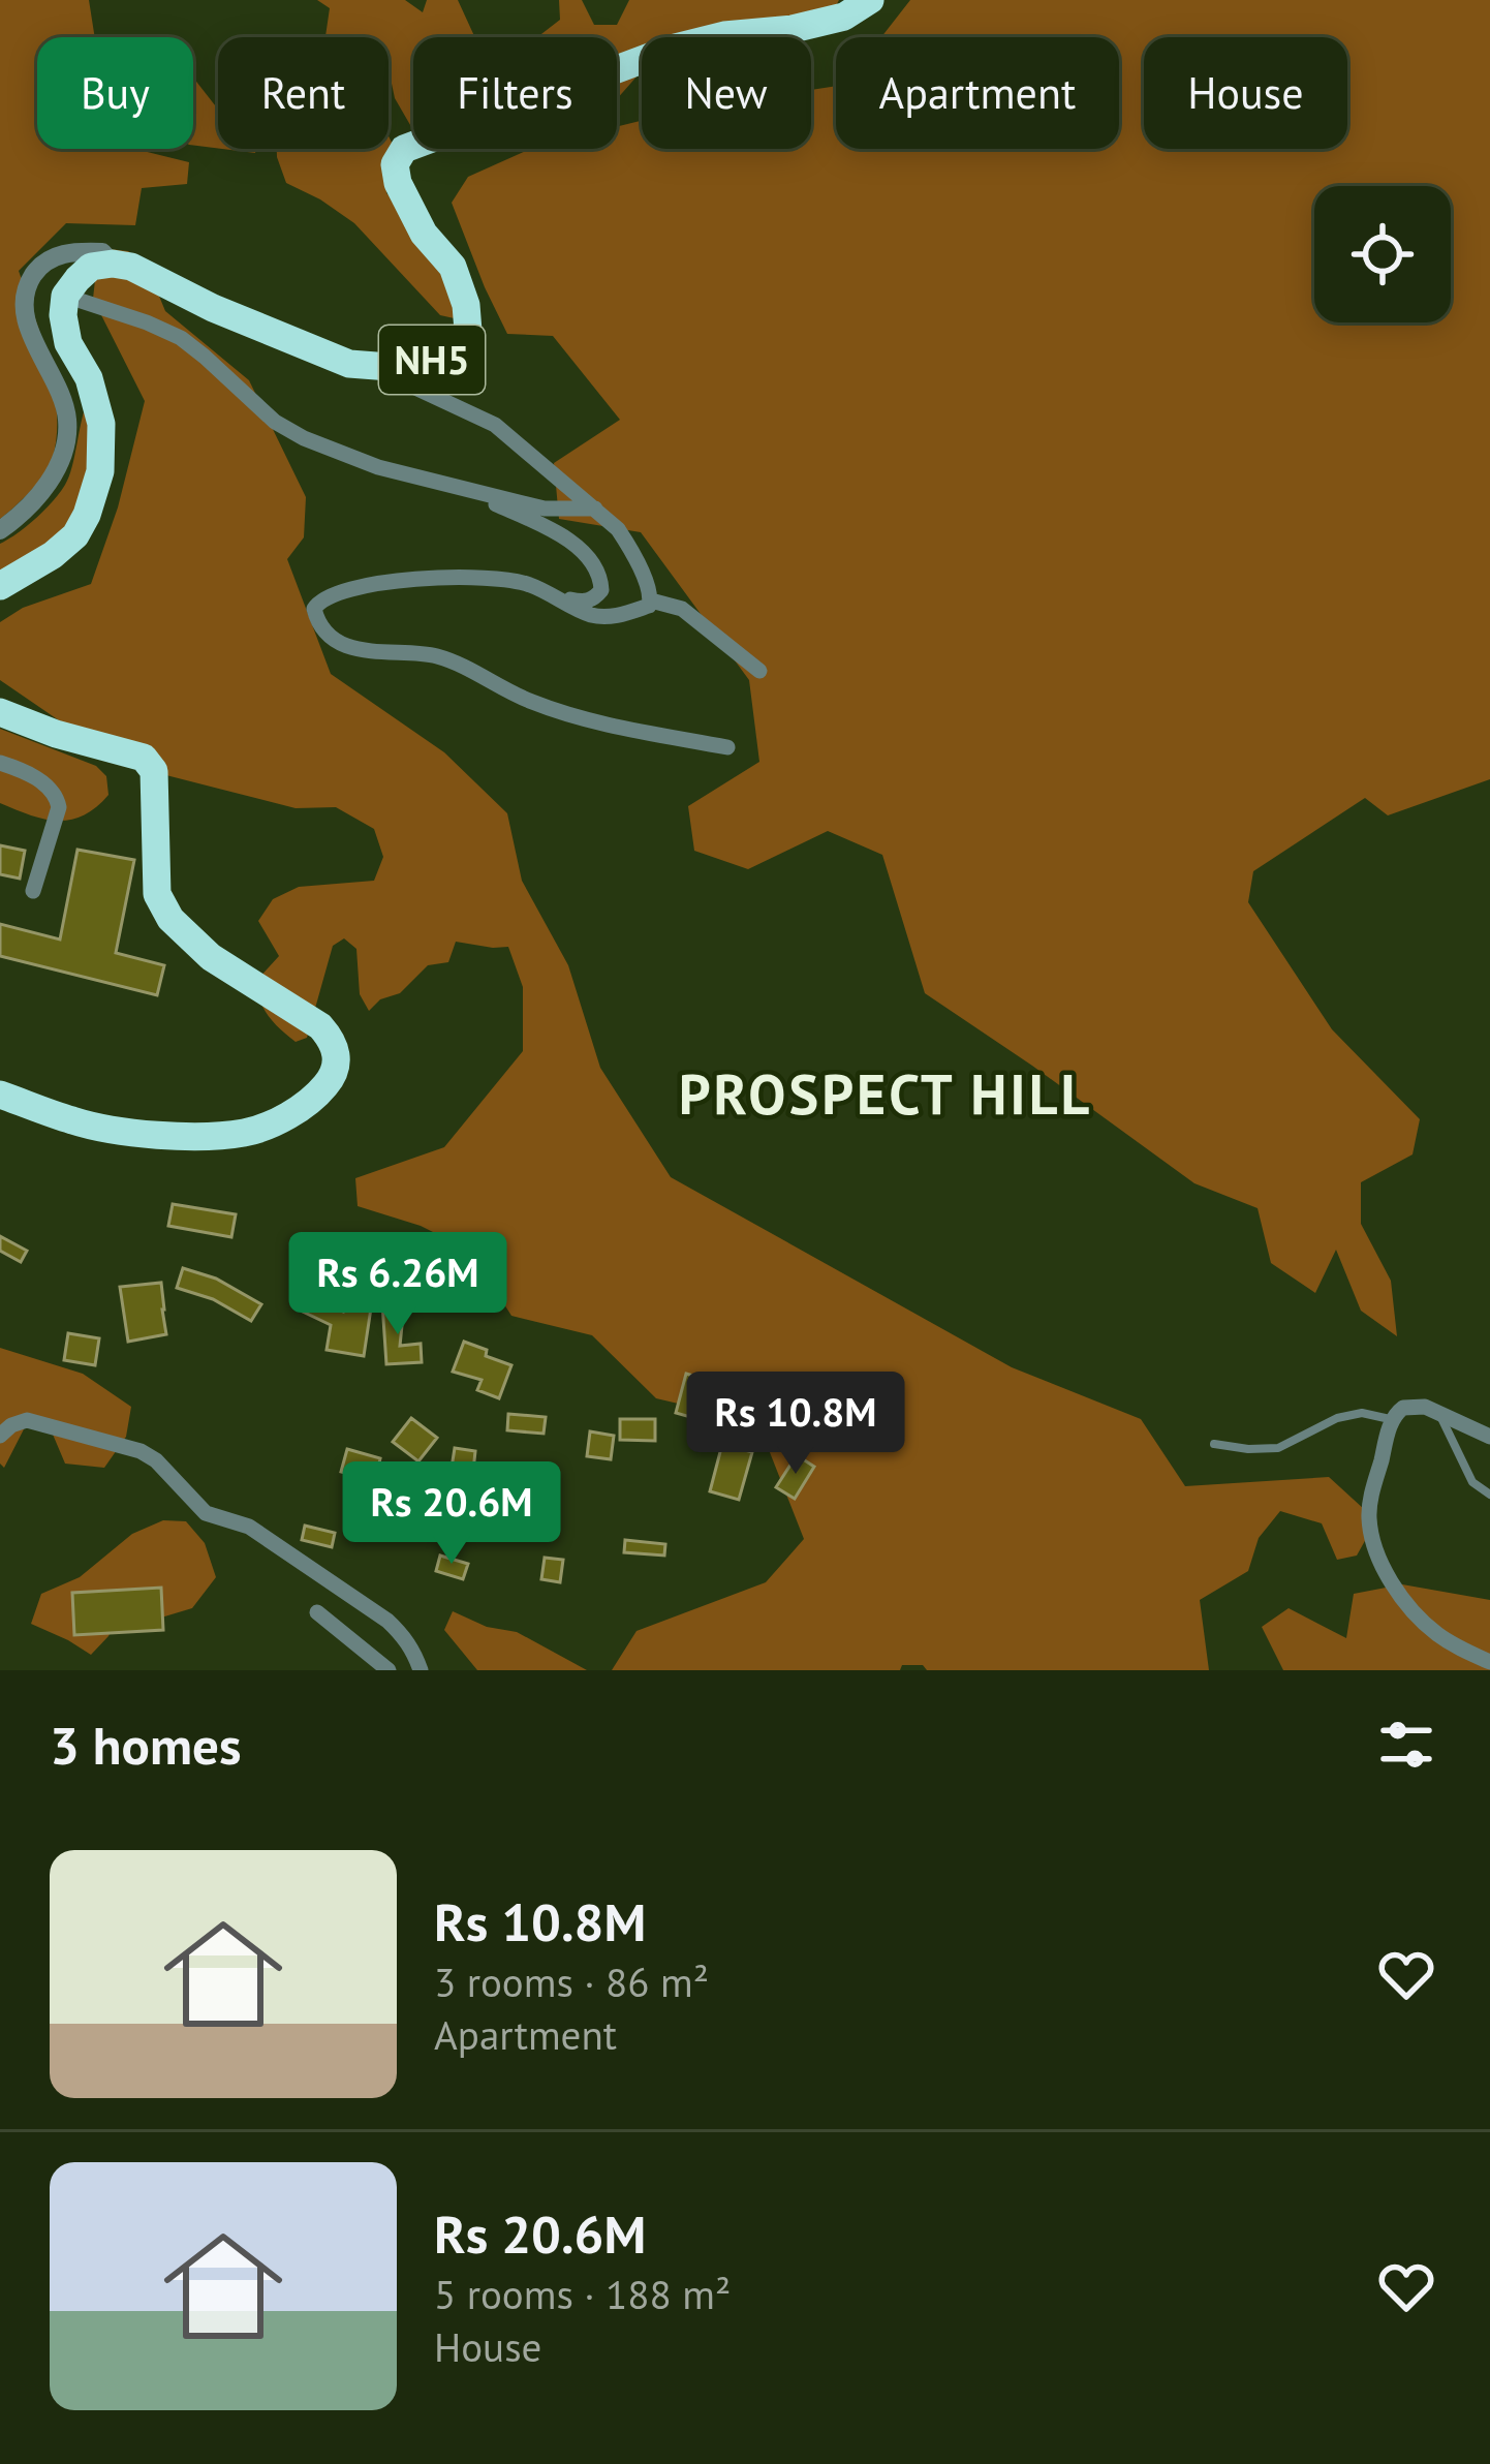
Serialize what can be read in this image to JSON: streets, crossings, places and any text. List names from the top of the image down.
{
  "streets": {
    "highway": ["NH5"]
  },
  "districts": ["PROSPECT HILL"],
  "page": {
    "chip": [
      "Buy",
      "Rent",
      "Filters",
      "New",
      "Apartment",
      "House"
    ],
    "price": ["Rs 6.26M", "Rs 10.8M", "Rs 20.6M"],
    "heading": "3 homes",
    "list": [
      {
        "name": "Rs 10.8M",
        "note": "3 rooms · 86 m² · Apartment"
      },
      {
        "name": "Rs 20.6M",
        "note": "5 rooms · 188 m² · House"
      }
    ]
  }
}
